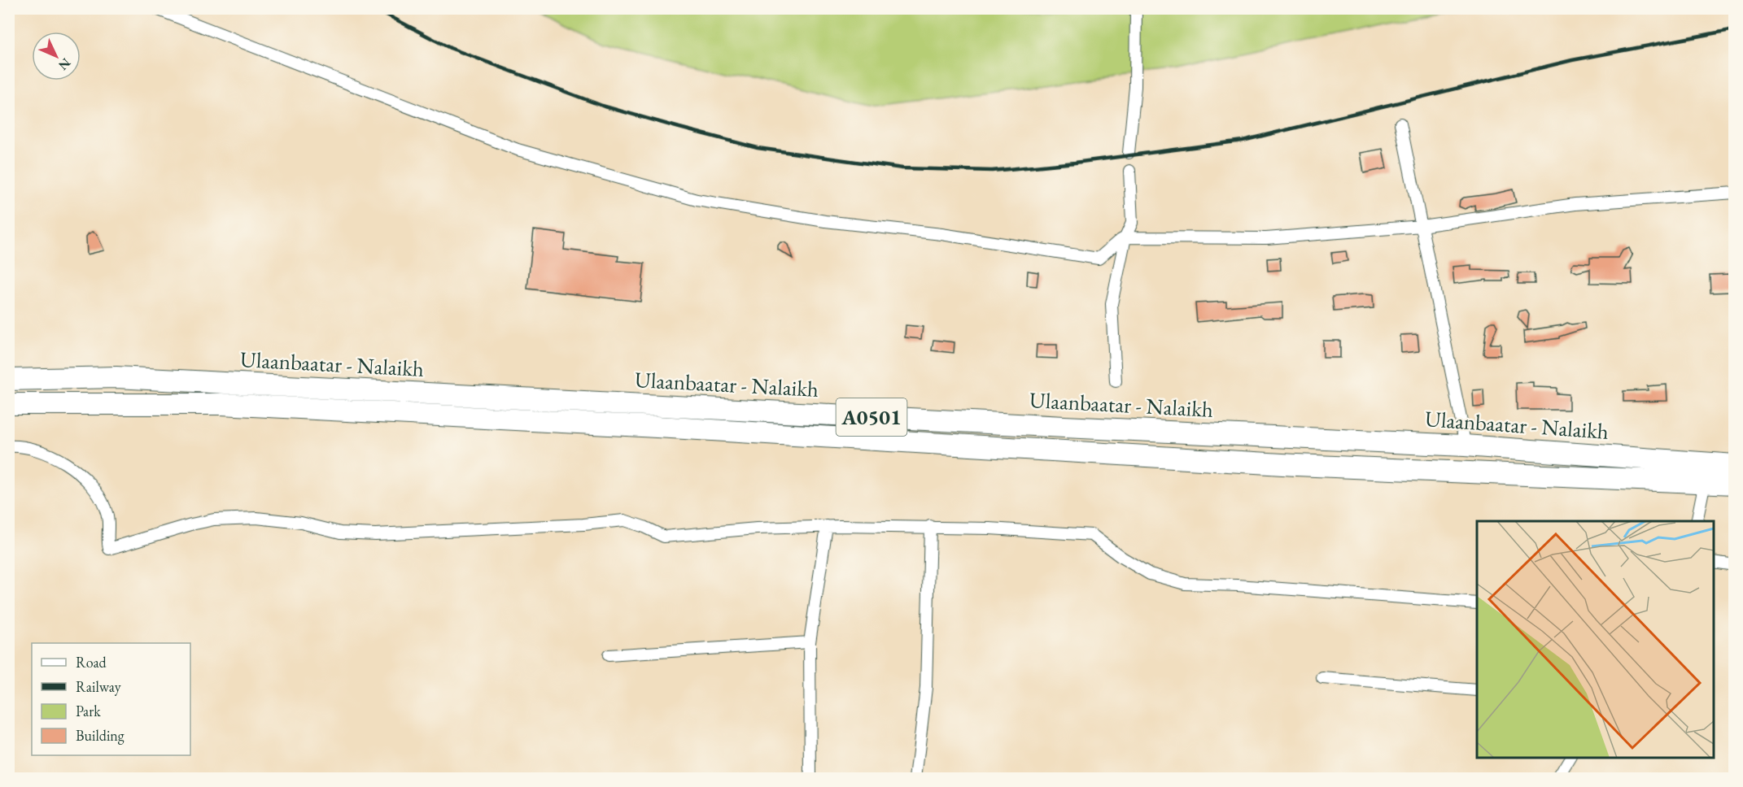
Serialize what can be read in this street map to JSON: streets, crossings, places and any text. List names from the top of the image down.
{
  "streets": {
    "highway": ["Ulaanbaatar - Nalaikh", "A0501"]
  },
  "legend": [
    "Road",
    "Railway",
    "Park",
    "Building"
  ],
  "north": "bottom right"
}
